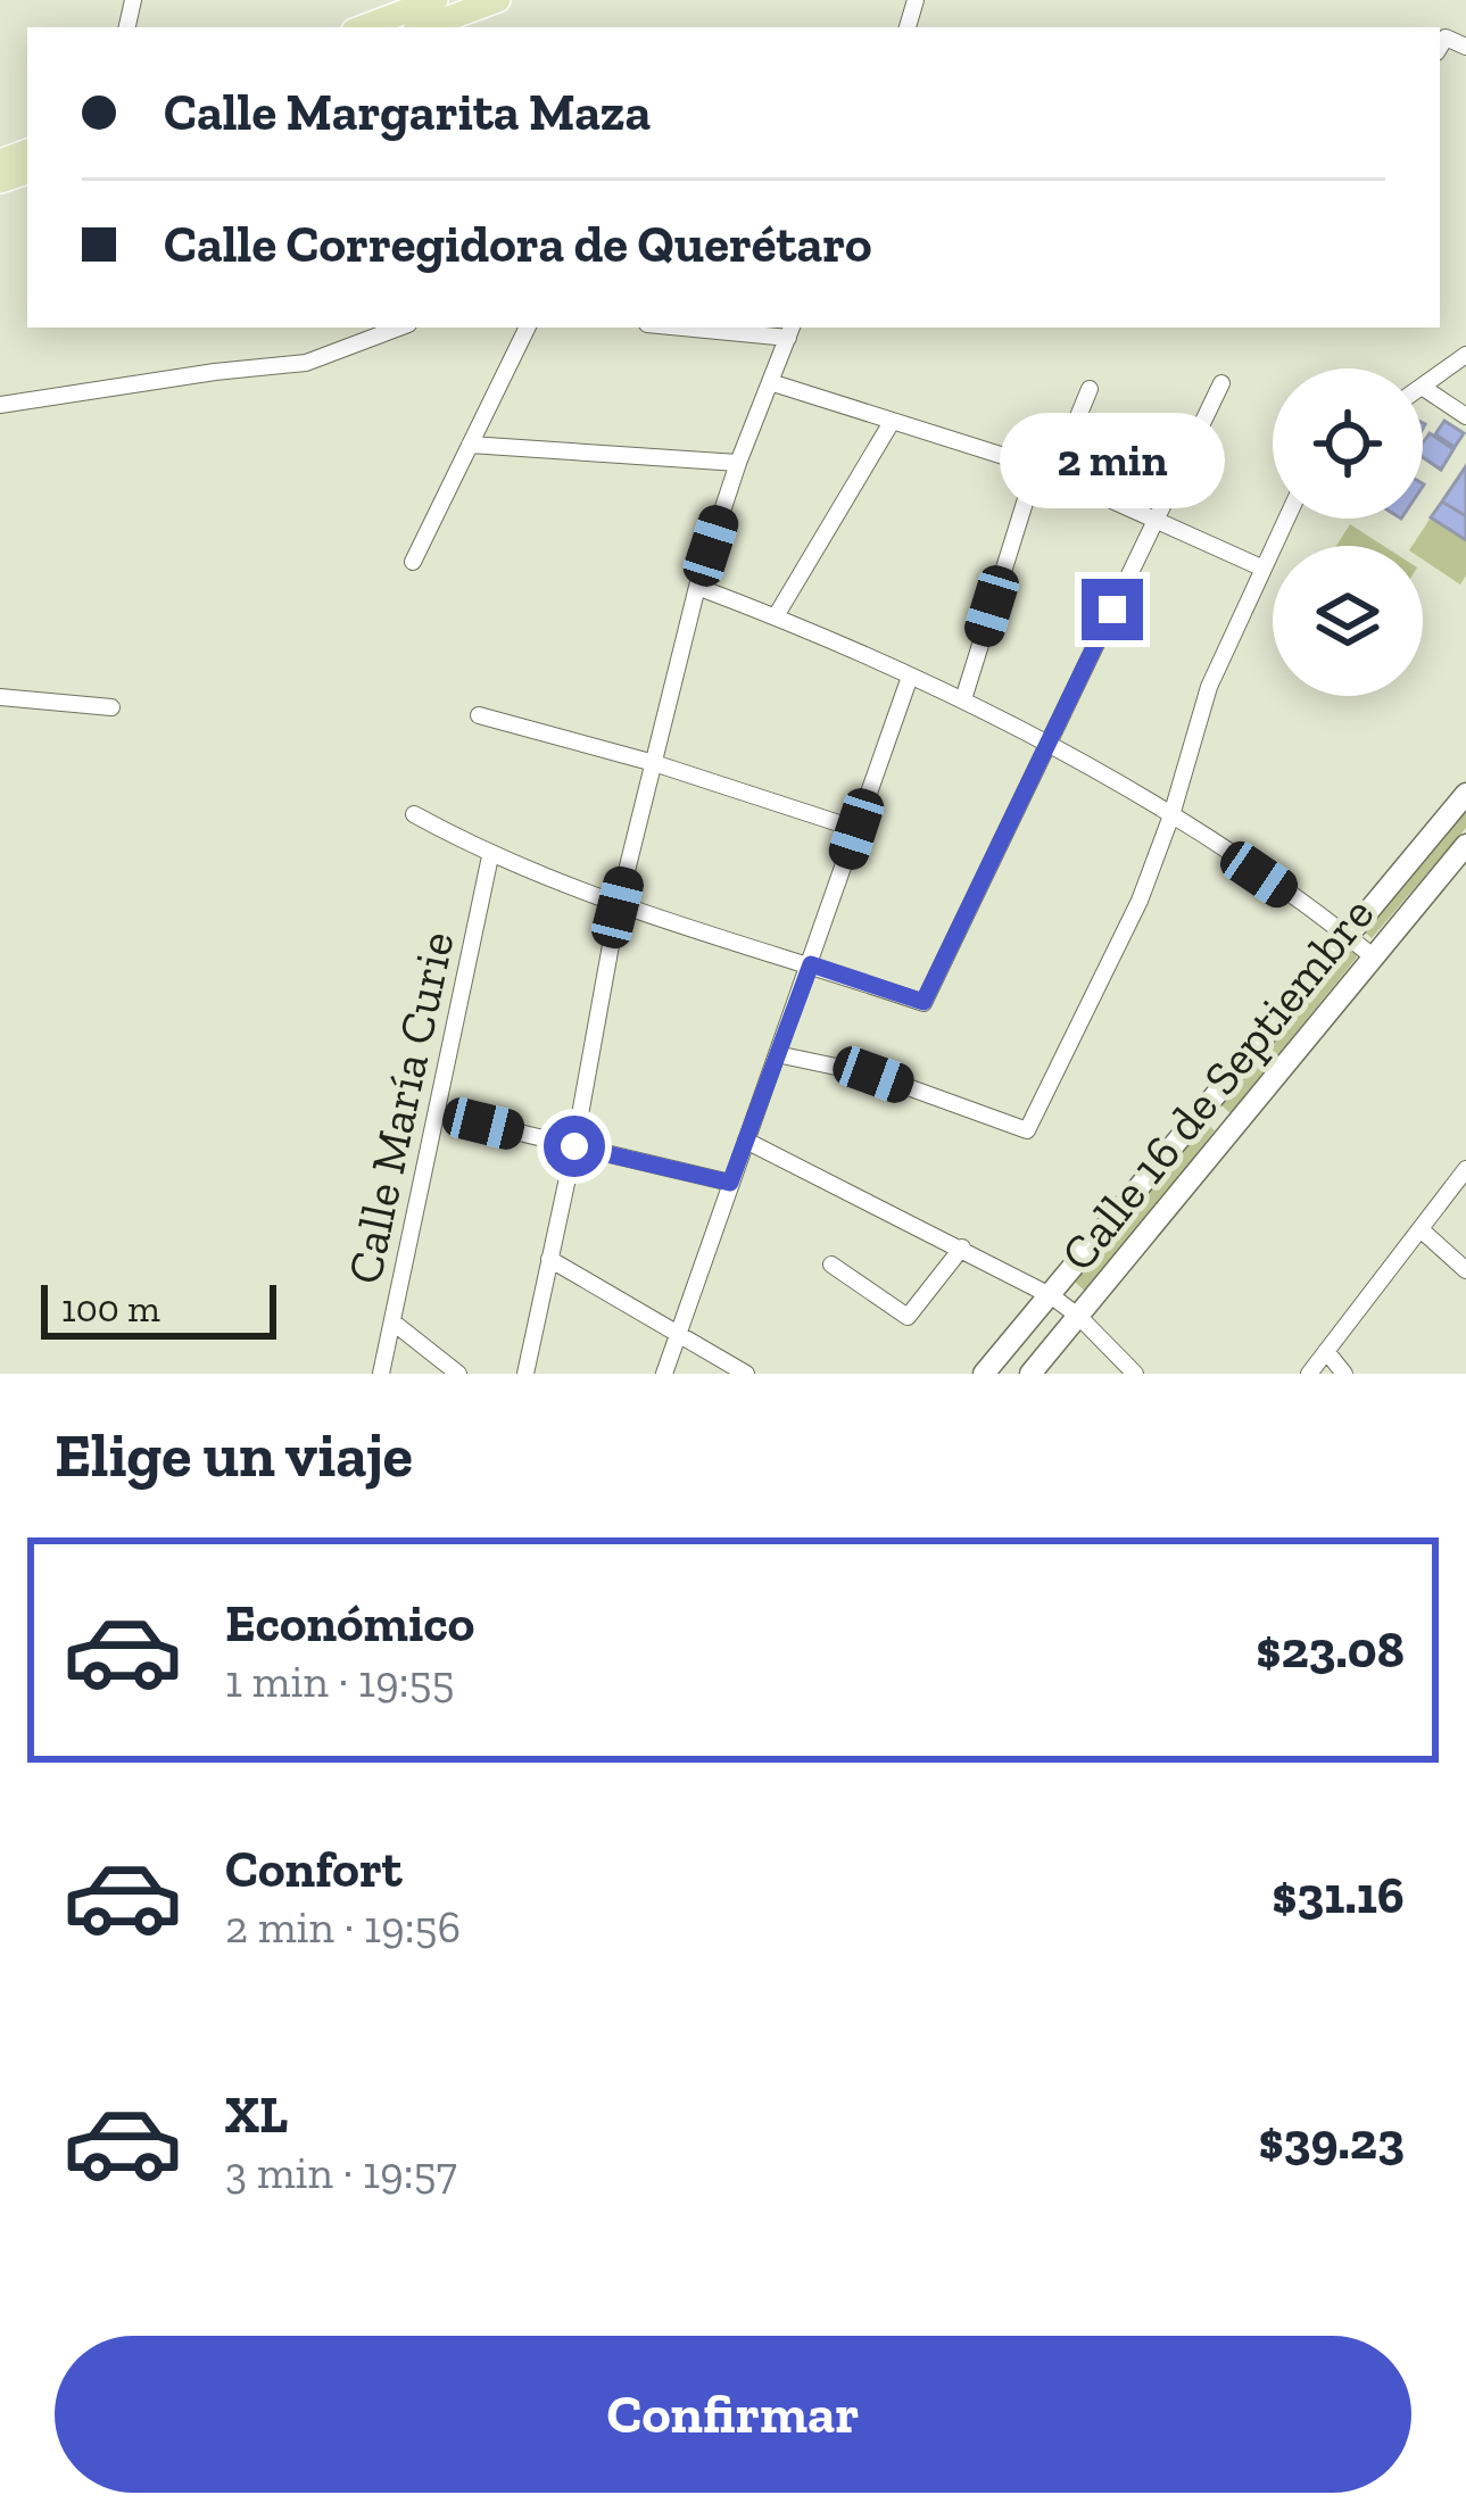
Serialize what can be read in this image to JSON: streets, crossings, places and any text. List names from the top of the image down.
{
  "streets": {
    "street": ["Calle 16 de Septiembre", "Calle María Curie"]
  },
  "scale_bar": "100 m",
  "page": {
    "banner": ["Calle Margarita Maza", "Calle Corregidora de Querétaro"],
    "bubble": "2 min",
    "scale": "100 m",
    "heading": "Elige un viaje",
    "list": [
      {
        "name": "Económico",
        "note": "1 min · 19:55",
        "value": "$23.08"
      },
      {
        "name": "Confort",
        "note": "2 min · 19:56",
        "value": "$31.16"
      },
      {
        "name": "XL",
        "note": "3 min · 19:57",
        "value": "$39.23"
      }
    ],
    "buttons": "Confirmar"
  }
}
